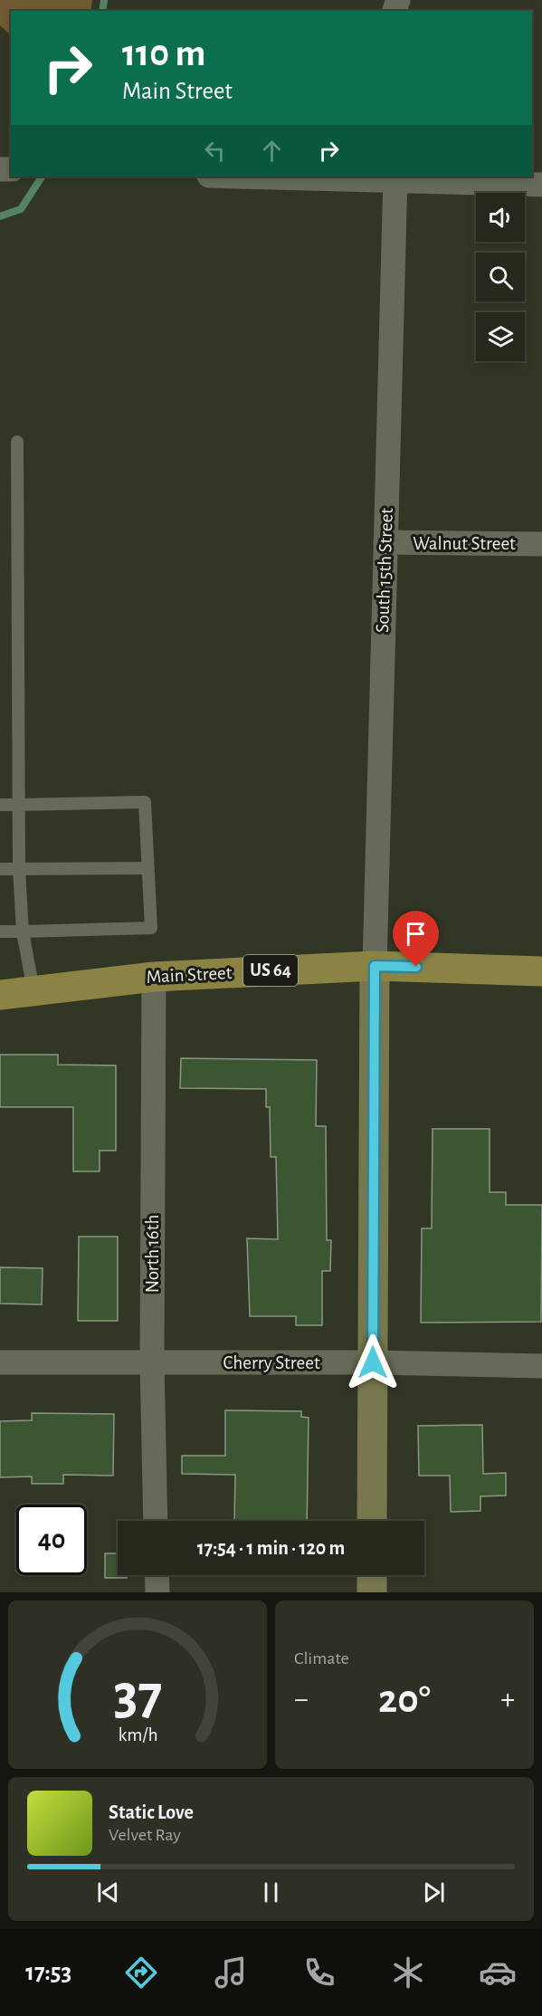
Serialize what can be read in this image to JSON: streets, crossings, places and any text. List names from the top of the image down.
{
  "streets": {
    "main road": ["US 64", "Main Street"],
    "street": [
      "Walnut Street",
      "South 15th Street",
      "North 16th",
      "Cherry Street"
    ]
  },
  "crossings": [
    ["Walnut Street", "South 15th Street"],
    ["South 15th Street", "Main Street"],
    ["Main Street", "North 16th"],
    ["North 16th", "Cherry Street"]
  ],
  "page": {
    "turn": ["110 m", "Main Street"],
    "limit": "40",
    "trip": "17:54 · 1 min · 120 m",
    "tile": "Climate",
    "heat": ["−", "20°", "+"],
    "song": ["Static Love", "Velvet Ray"],
    "tabs": "17:53",
    "gauge": ["37", "km/h"]
  }
}
